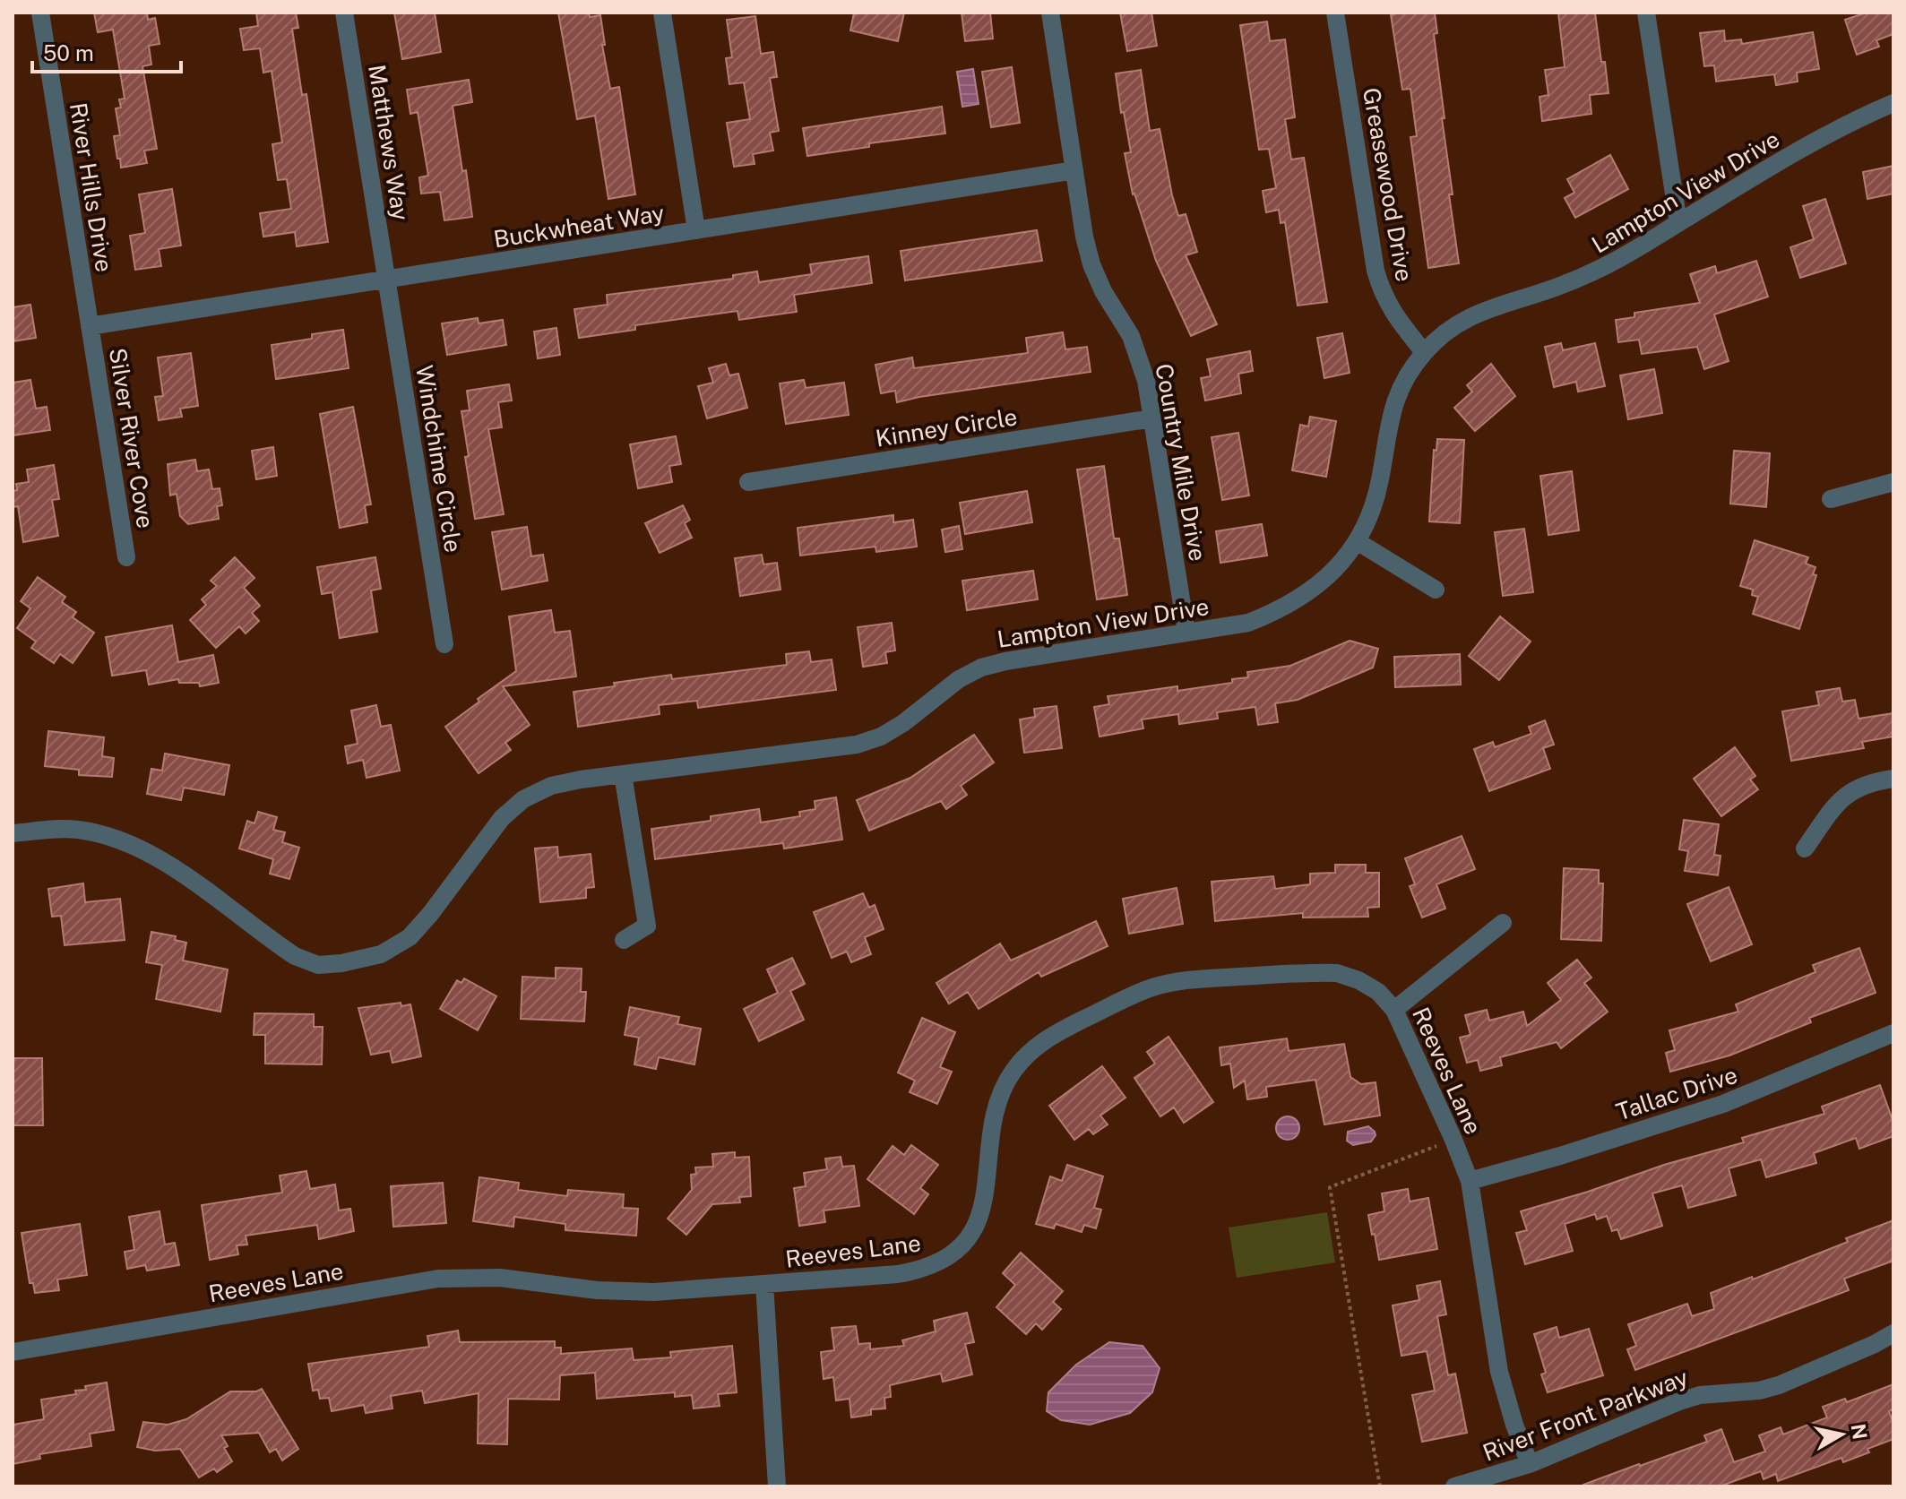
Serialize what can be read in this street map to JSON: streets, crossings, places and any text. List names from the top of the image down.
{
  "streets": {
    "street": [
      "Matthews Way",
      "Greasewood Drive",
      "River Hills Drive",
      "Lampton View Drive",
      "Buckwheat Way",
      "Kinney Circle",
      "Silver River Cove",
      "Windchime Circle",
      "Country Mile Drive",
      "Reeves Lane",
      "Tallac Drive",
      "River Front Parkway"
    ]
  },
  "crossings": [
    ["Matthews Way", "Buckwheat Way"],
    ["Matthews Way", "Windchime Circle"],
    ["Greasewood Drive", "Lampton View Drive"],
    ["River Hills Drive", "Buckwheat Way"],
    ["River Hills Drive", "Silver River Cove"],
    ["Lampton View Drive", "Country Mile Drive"],
    ["Buckwheat Way", "Silver River Cove"],
    ["Buckwheat Way", "Windchime Circle"],
    ["Buckwheat Way", "Country Mile Drive"],
    ["Kinney Circle", "Country Mile Drive"],
    ["Reeves Lane", "Tallac Drive"],
    ["Reeves Lane", "River Front Parkway"]
  ],
  "scale_bar": "50 m",
  "north": "right"
}
